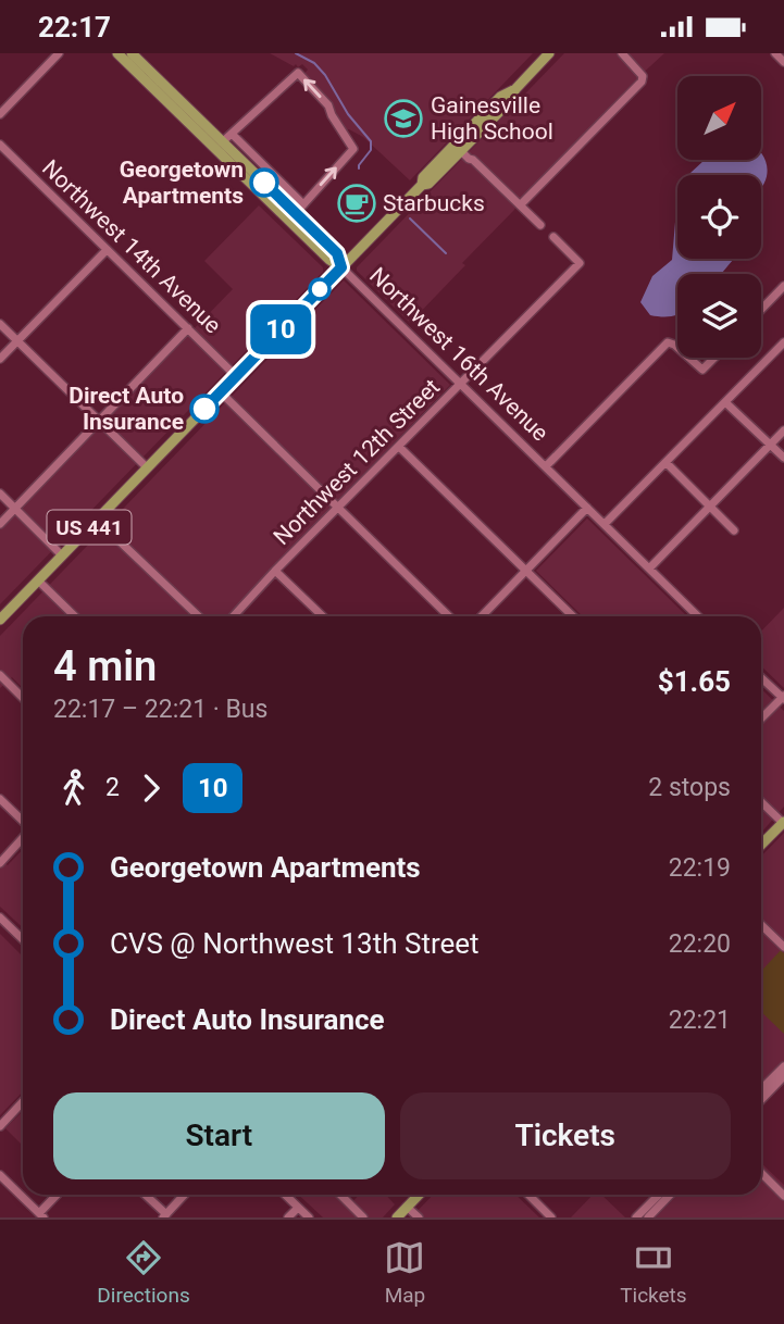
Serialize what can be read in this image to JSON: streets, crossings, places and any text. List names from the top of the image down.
{
  "streets": {
    "main road": ["Northwest 16th Avenue", "US 441"],
    "street": ["Northwest 14th Avenue", "Northwest 12th Street"]
  },
  "crossings": [
    ["Northwest 14th Avenue", "US 441"],
    ["Northwest 16th Avenue", "Northwest 12th Street"],
    ["Northwest 16th Avenue", "US 441"]
  ],
  "places": {
    "school or university": ["Gainesville High School"],
    "other": ["Georgetown Apartments", "Direct Auto Insurance"],
    "cafe": ["Starbucks"]
  },
  "lines": ["bus line 10"],
  "north": "top right",
  "page": {
    "status": "22:17",
    "on_map": "10",
    "heading": ["4 min", "22:17 – 22:21 · Bus", "$1.65"],
    "legs": ["2", "10", "2 stops"],
    "list": [
      {
        "name": "Georgetown Apartments",
        "value": "22:19"
      },
      {
        "name": "CVS @ Northwest 13th Street",
        "value": "22:20"
      },
      {
        "name": "Direct Auto Insurance",
        "value": "22:21"
      }
    ],
    "buttons": ["Start", "Tickets"],
    "tabs": ["Directions", "Map", "Tickets"]
  }
}
